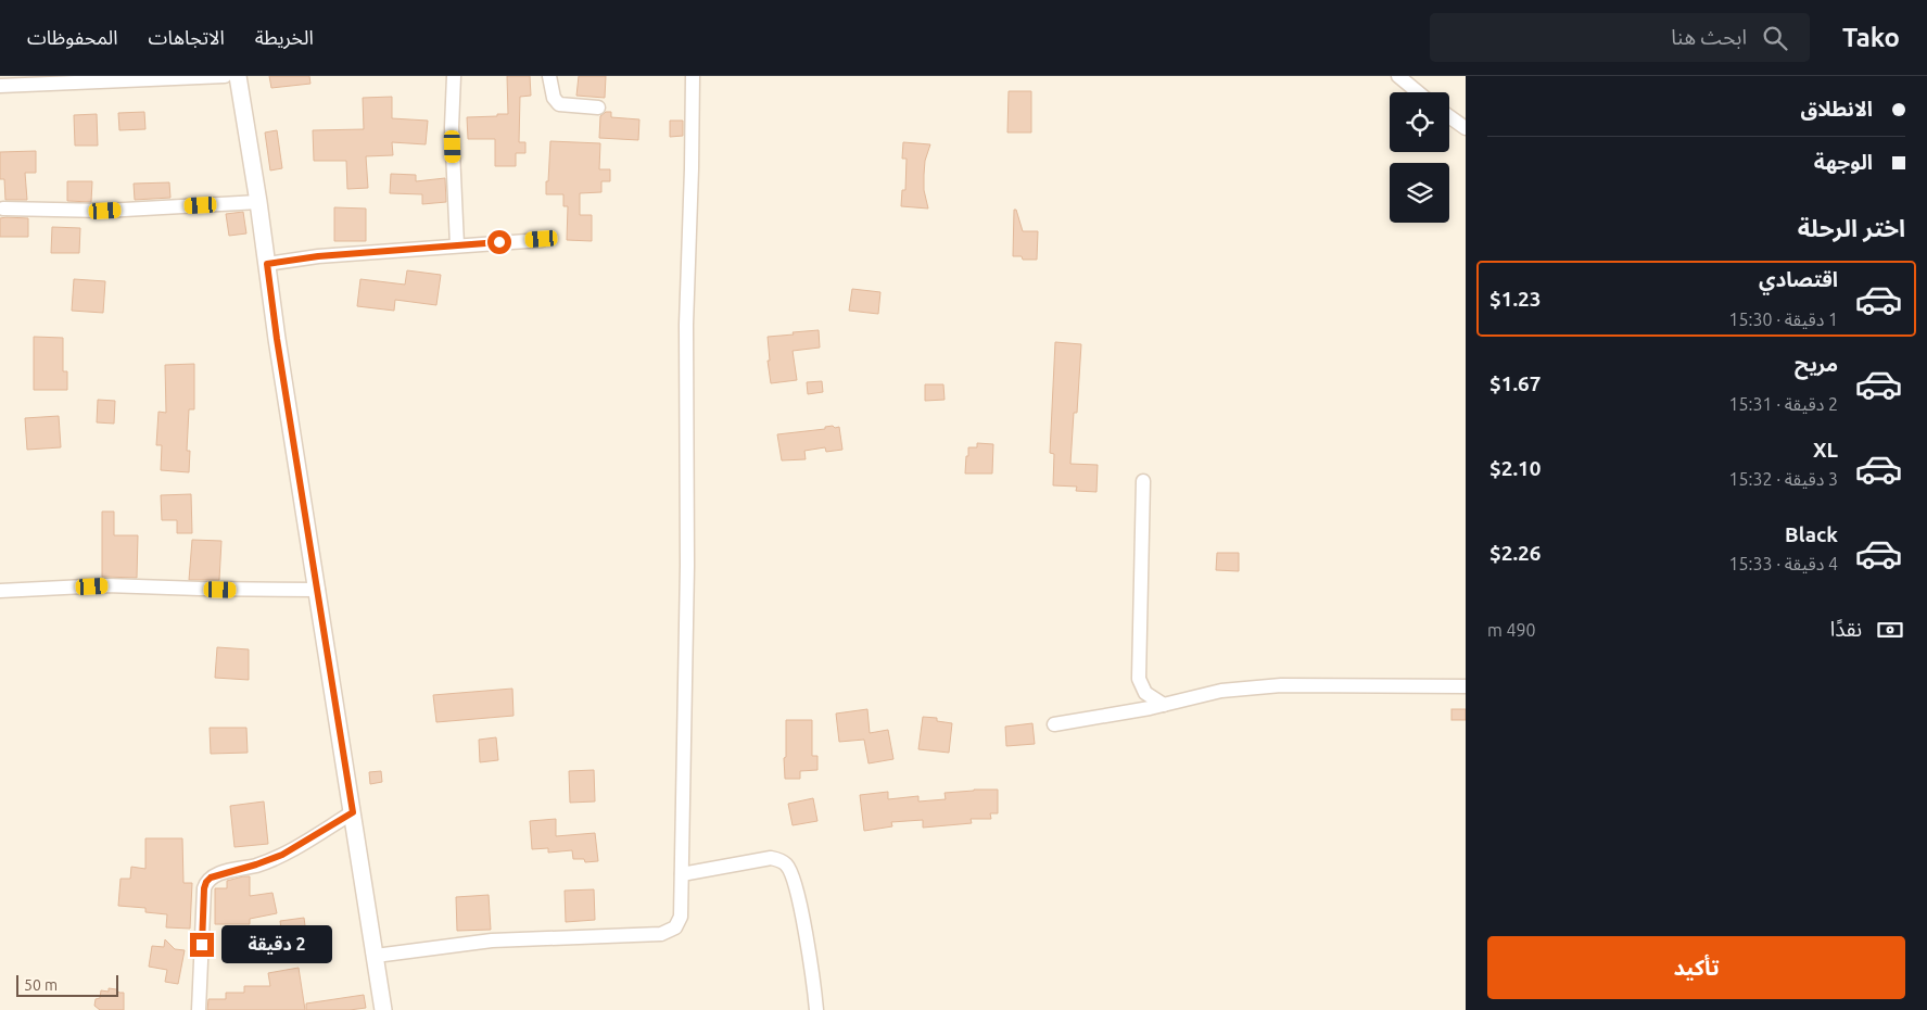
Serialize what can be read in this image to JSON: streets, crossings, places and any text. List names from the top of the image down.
{
  "scale_bar": "50 m",
  "page": {
    "header": "Tako",
    "search": "ابحث هنا",
    "nav": ["الخريطة", "الاتجاهات", "المحفوظات"],
    "banner": ["الانطلاق", "الوجهة"],
    "heading": "اختر الرحلة",
    "list": [
      {
        "name": "اقتصادي",
        "note": "1 دقيقة · 15:30",
        "value": "$1.23"
      },
      {
        "name": "مريح",
        "note": "2 دقيقة · 15:31",
        "value": "$1.67"
      },
      {
        "name": "XL",
        "note": "3 دقيقة · 15:32",
        "value": "$2.10"
      },
      {
        "name": "Black",
        "note": "4 دقيقة · 15:33",
        "value": "$2.26"
      }
    ],
    "pay": ["نقدًا", "490 m"],
    "buttons": "تأكيد",
    "bubble": "2 دقيقة",
    "scale": "50 m"
  }
}
